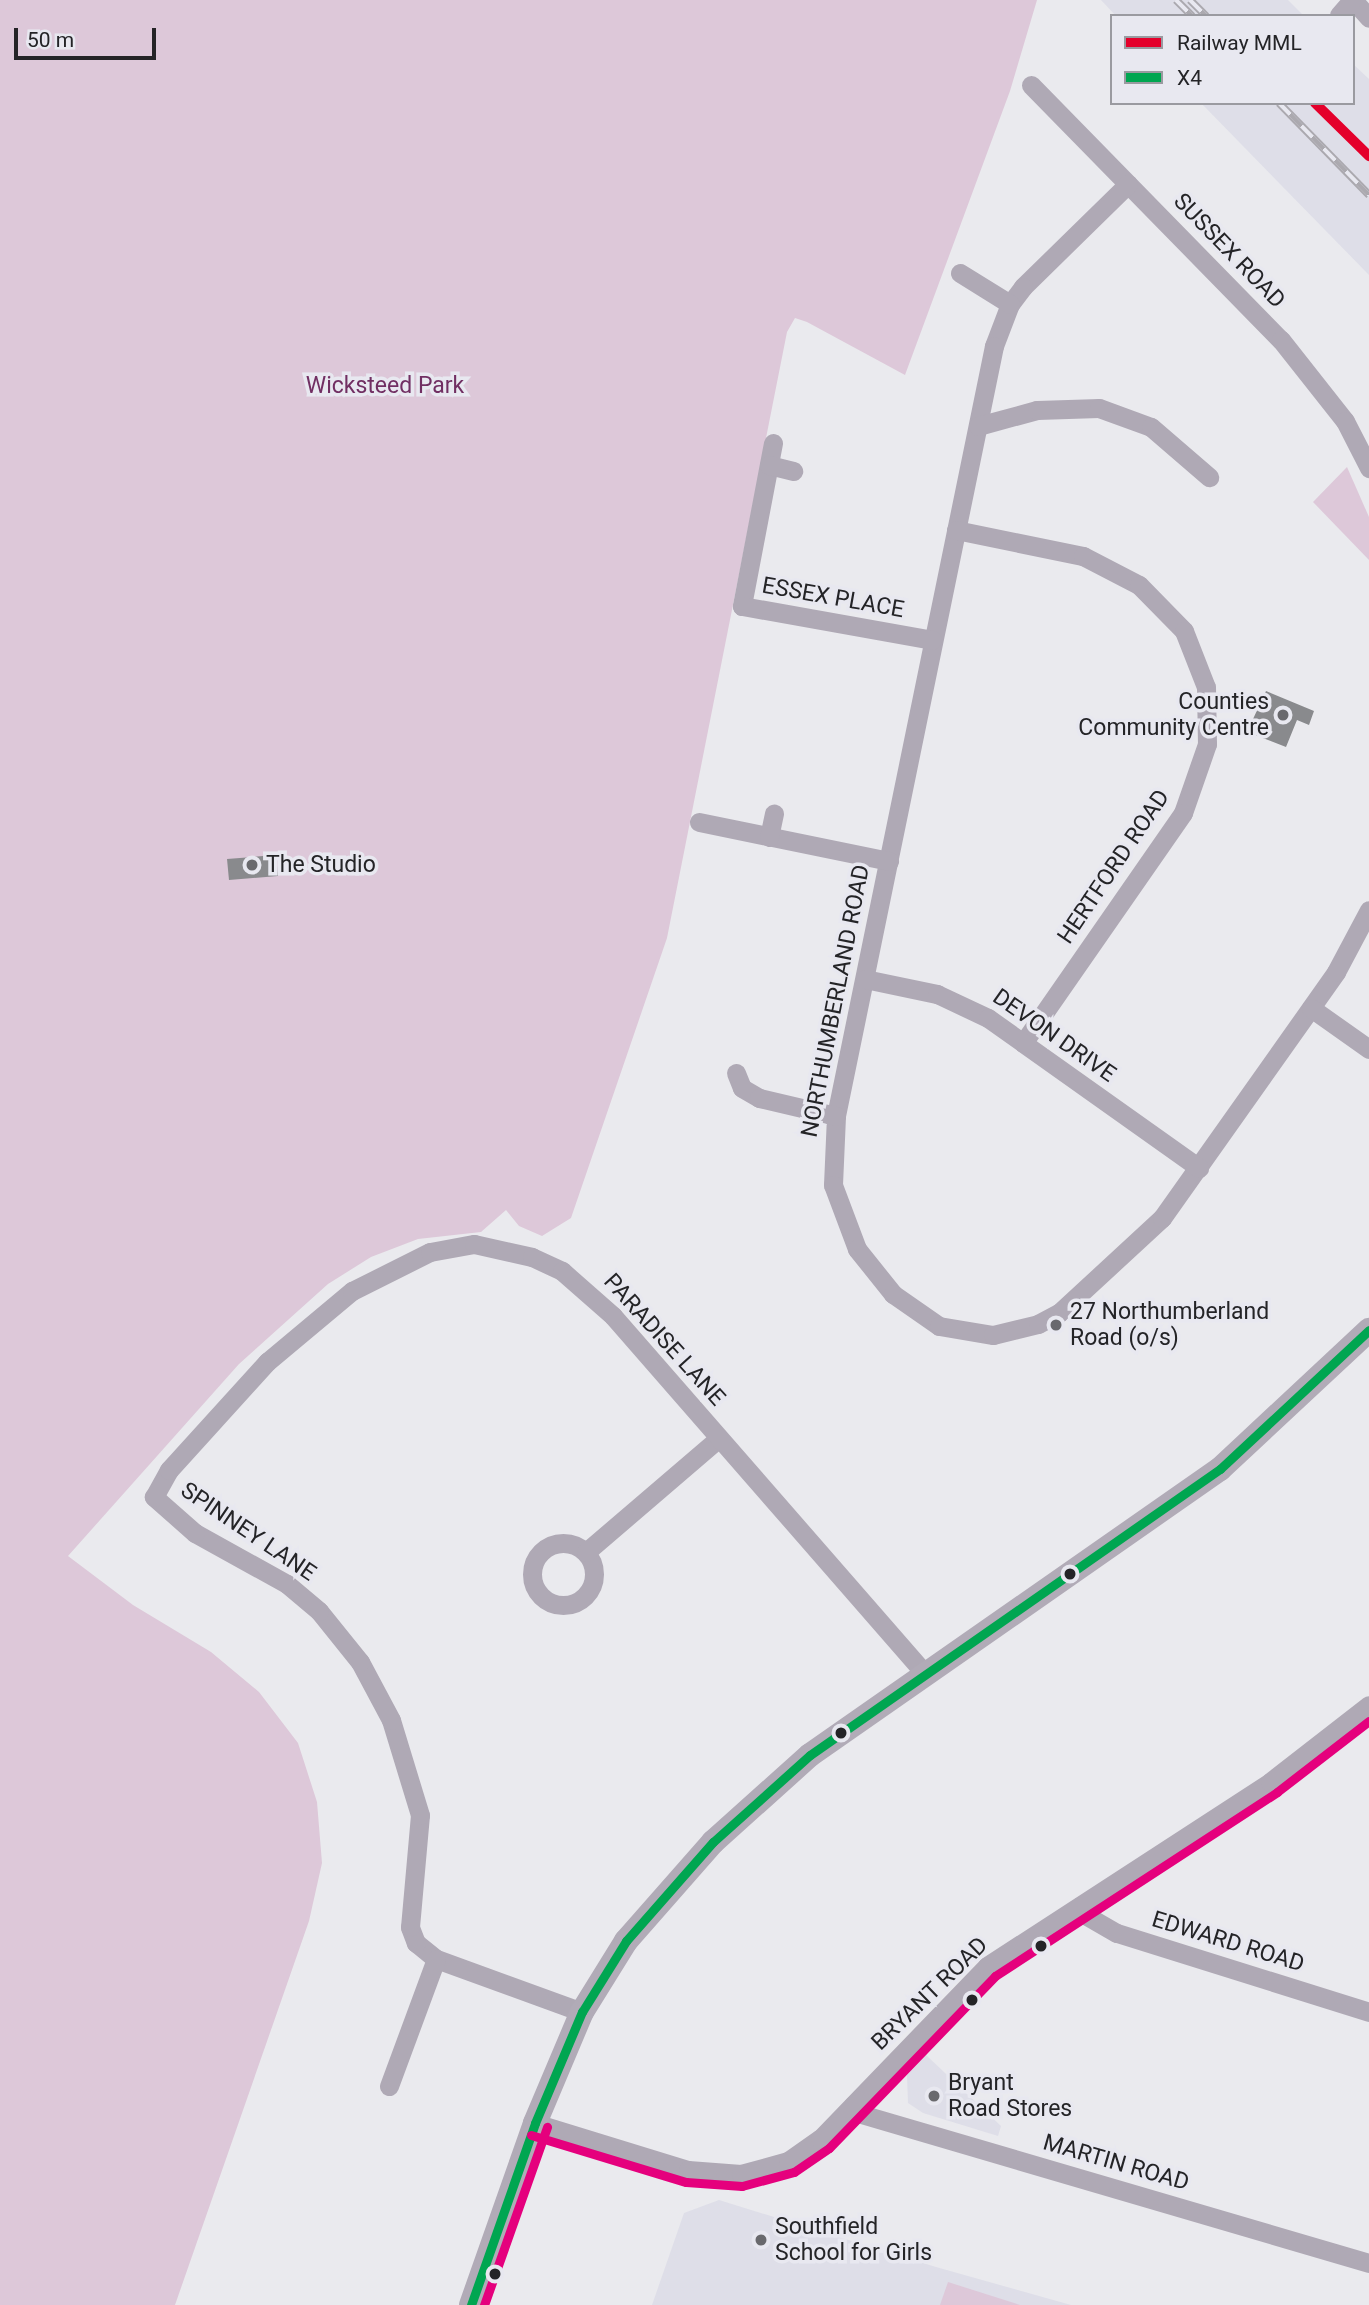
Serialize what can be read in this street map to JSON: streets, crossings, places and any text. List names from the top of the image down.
{
  "streets": {
    "street": [
      "SUSSEX ROAD",
      "ESSEX PLACE",
      "HERTFORD ROAD",
      "NORTHUMBERLAND ROAD",
      "DEVON DRIVE",
      "PARADISE LANE",
      "SPINNEY LANE",
      "EDWARD ROAD",
      "BRYANT ROAD",
      "MARTIN ROAD"
    ]
  },
  "crossings": [
    ["SUSSEX ROAD", "NORTHUMBERLAND ROAD"],
    ["ESSEX PLACE", "NORTHUMBERLAND ROAD"],
    ["HERTFORD ROAD", "NORTHUMBERLAND ROAD"],
    ["HERTFORD ROAD", "DEVON DRIVE"],
    ["NORTHUMBERLAND ROAD", "DEVON DRIVE"],
    ["PARADISE LANE", "SPINNEY LANE"],
    ["EDWARD ROAD", "BRYANT ROAD"],
    ["BRYANT ROAD", "MARTIN ROAD"]
  ],
  "parks": ["Wicksteed Park"],
  "places": [
    "Counties Community Centre",
    "The Studio",
    "27 Northumberland Road (o/s)",
    "Bryant Road Stores",
    "Southfield School for Girls"
  ],
  "lines": ["rail line MML", "transit line X4"],
  "legend": ["Railway MML", "X4"],
  "scale_bar": "50 m"
}
